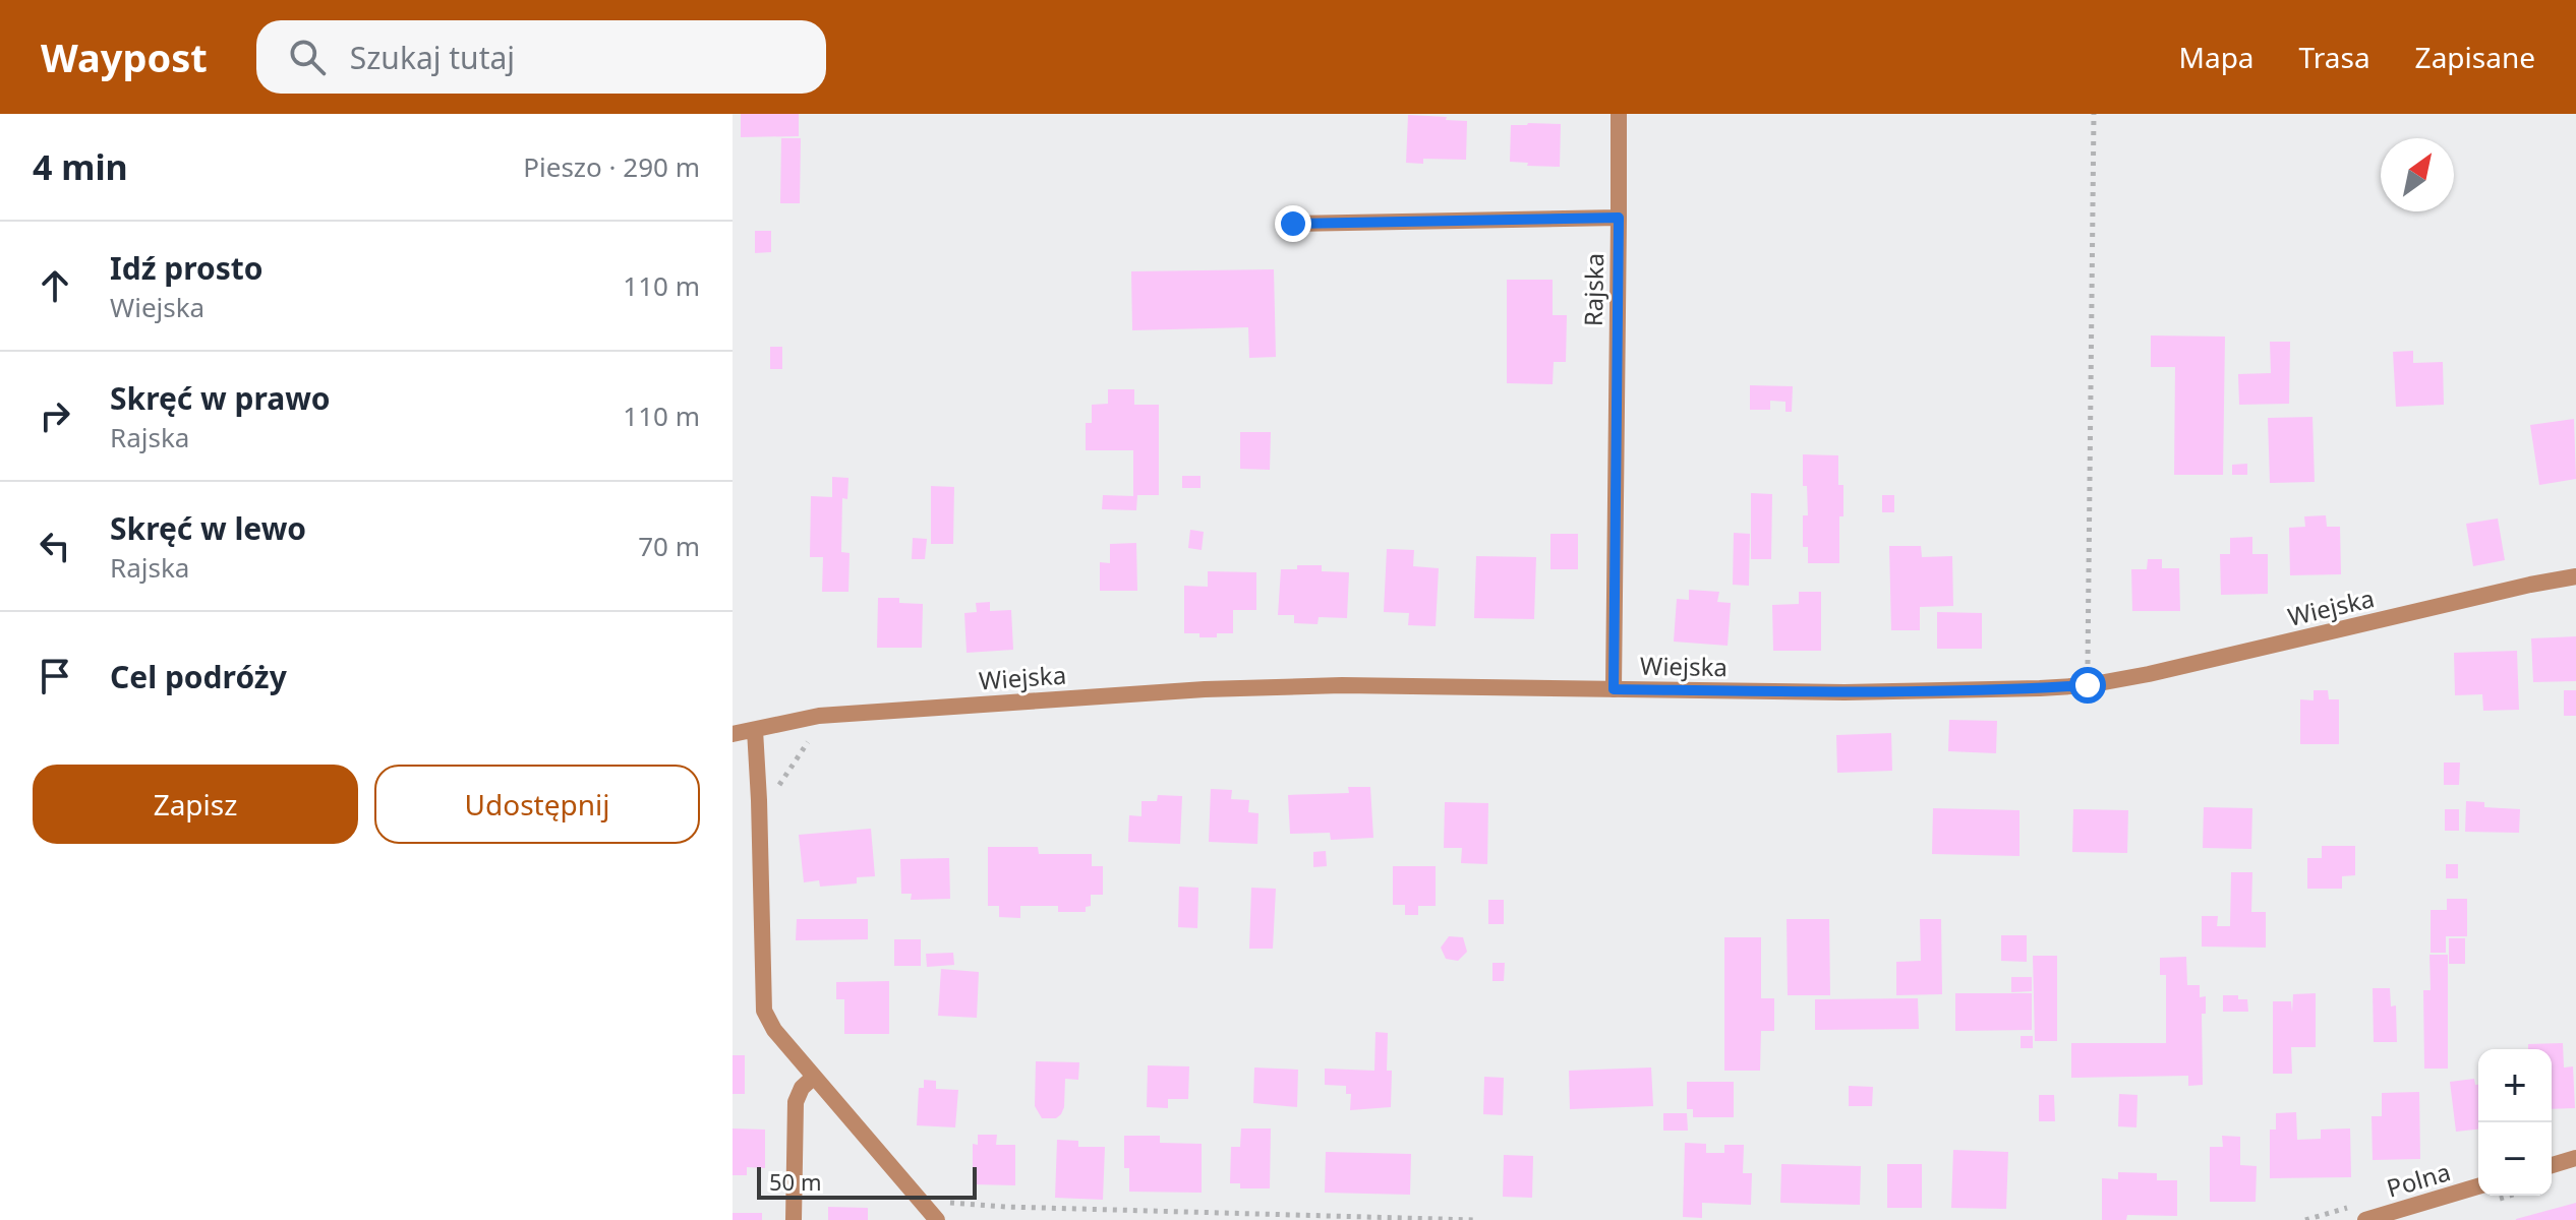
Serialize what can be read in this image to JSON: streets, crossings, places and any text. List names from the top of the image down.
{
  "streets": {
    "street": ["Rajska", "Wiejska", "Polna"]
  },
  "crossings": [
    ["Rajska", "Wiejska"]
  ],
  "scale_bar": "50 m",
  "north": "top right",
  "page": {
    "header": "Waypost",
    "search": "Szukaj tutaj",
    "nav": ["Mapa", "Trasa", "Zapisane"],
    "heading": ["4 min", "Pieszo · 290 m"],
    "list": [
      ["Idź prosto", "Wiejska", "110 m"],
      ["Skręć w prawo", "Rajska", "110 m"],
      ["Skręć w lewo", "Rajska", "70 m"],
      "Cel podróży"
    ],
    "buttons": ["Zapisz", "Udostępnij"],
    "map_buttons": ["+", "−"],
    "scale": "50 m"
  }
}
